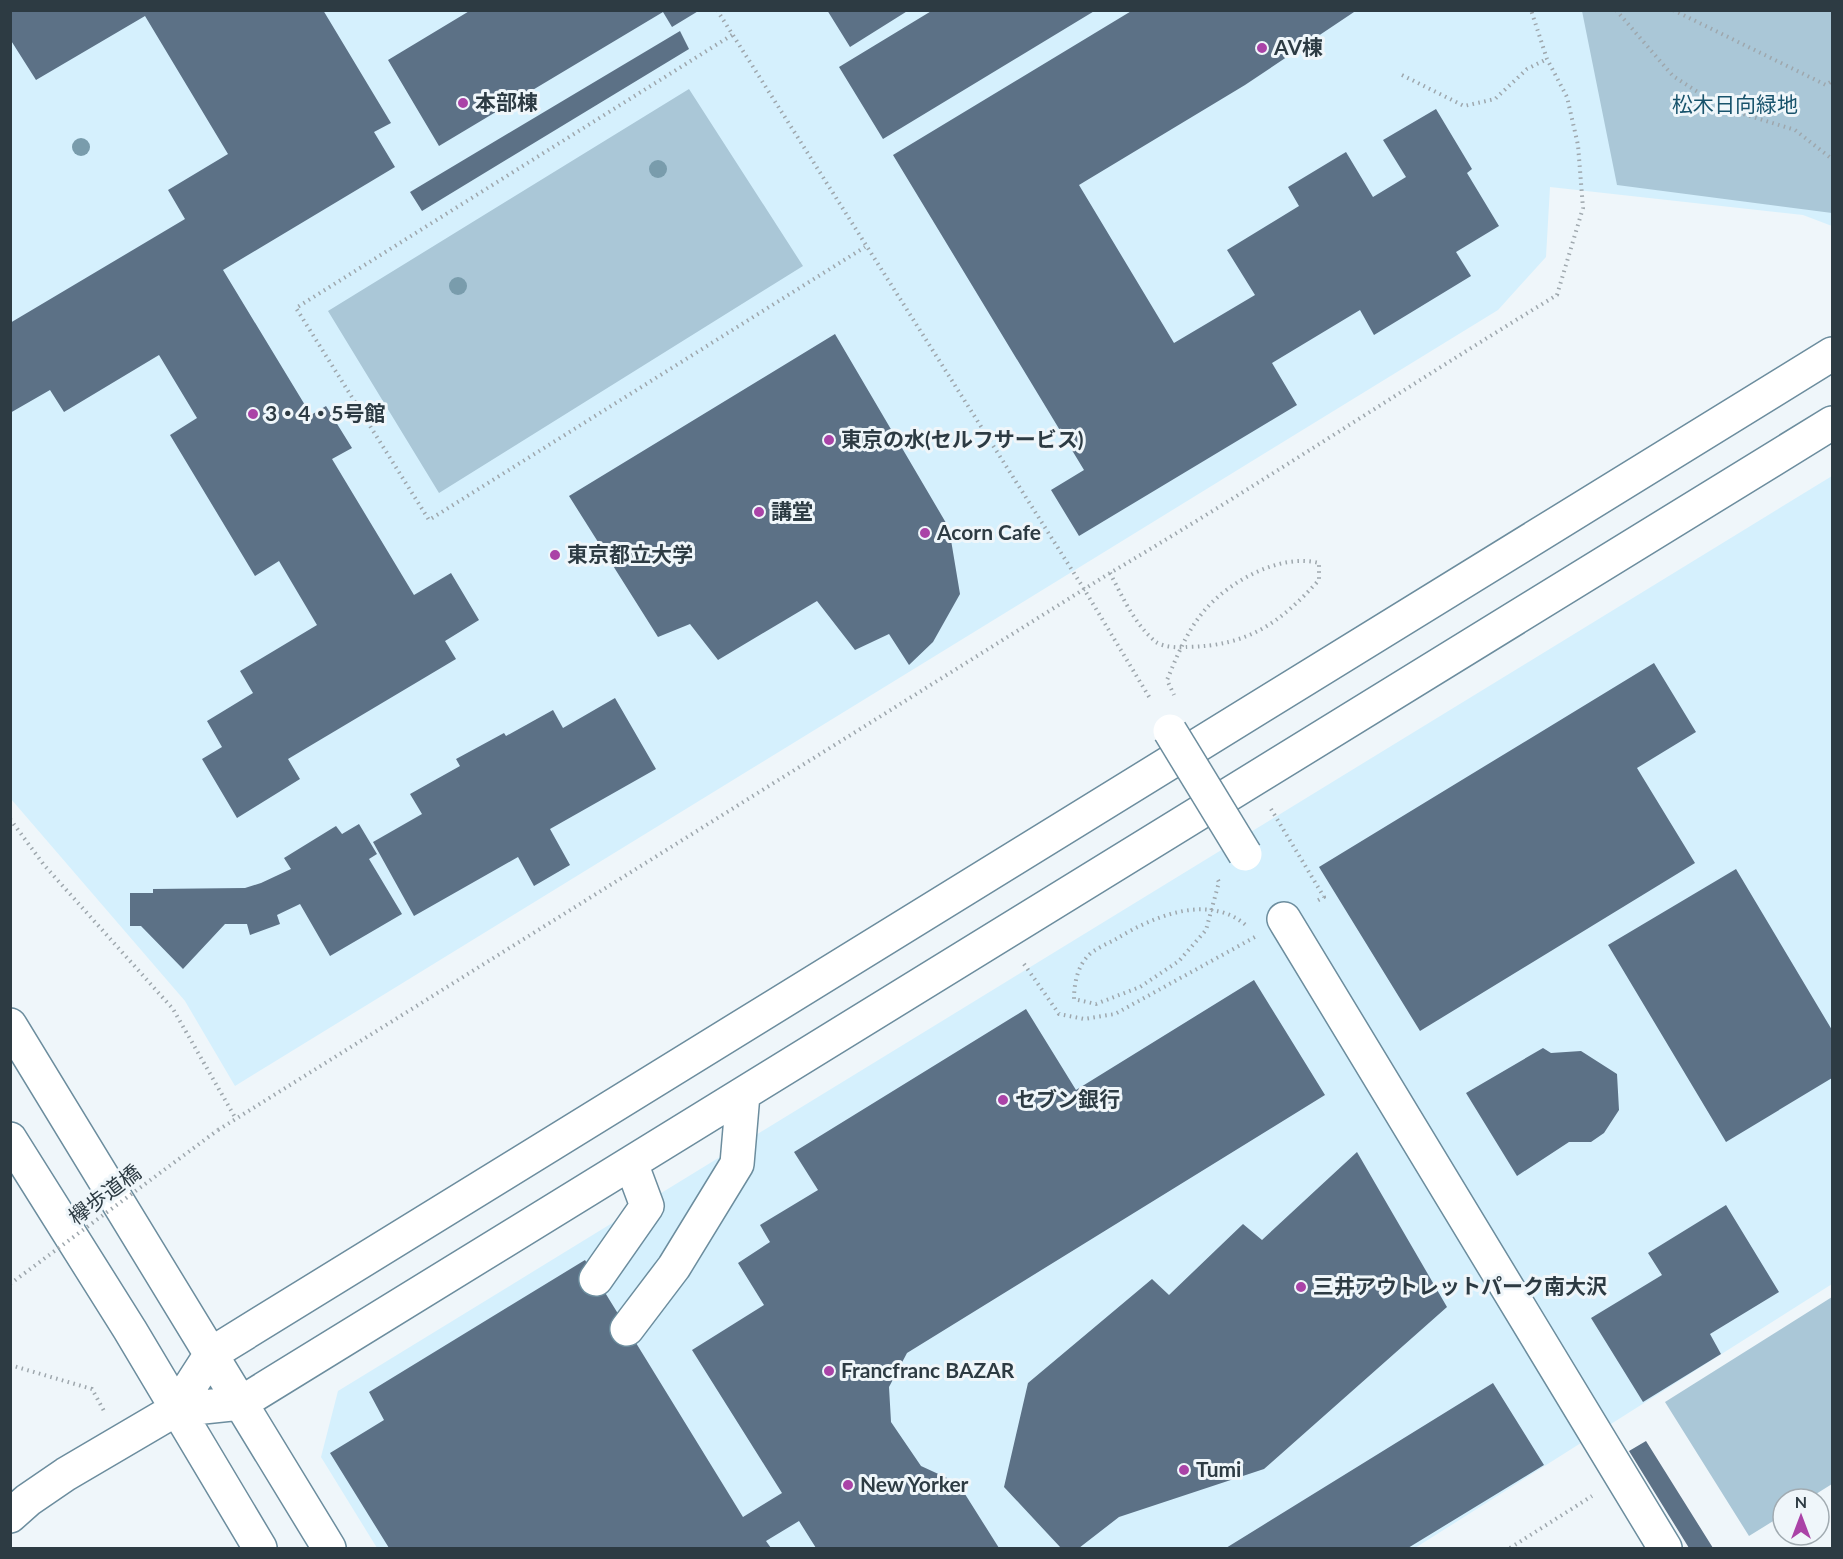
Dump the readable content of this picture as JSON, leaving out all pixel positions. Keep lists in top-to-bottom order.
{
  "streets": {
    "path": ["欅歩道橋"]
  },
  "parks": ["松木日向緑地"],
  "places": [
    "AV棟",
    "本部棟",
    "3・4・5号館",
    "東京の水(セルフサービス)",
    "講堂",
    "Acorn Cafe",
    "東京都立大学",
    "セブン銀行",
    "三井アウトレットパーク南大沢",
    "Francfranc BAZAR",
    "Tumi",
    "New Yorker"
  ],
  "north": "top"
}
